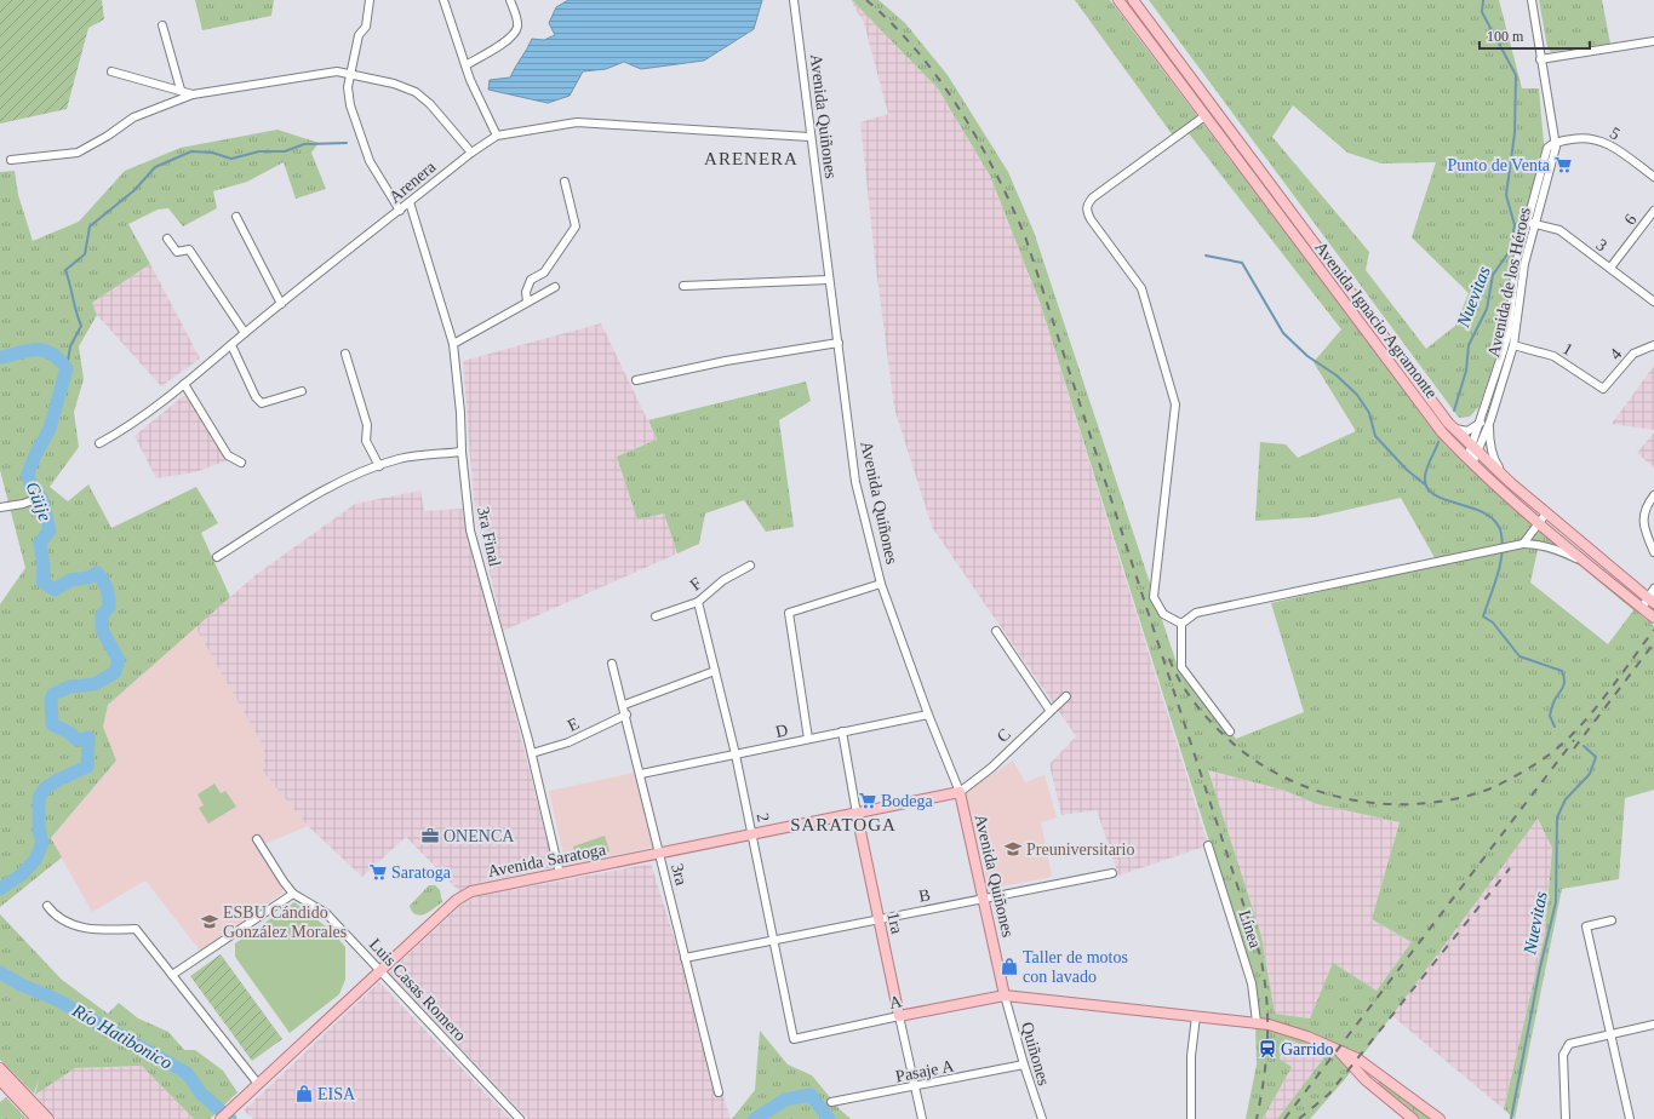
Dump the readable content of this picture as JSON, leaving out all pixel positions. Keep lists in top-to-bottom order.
{
  "streets": {
    "main road": [
      "Avenida Quiñones",
      "Avenida Ignacio Agramonte",
      "Avenida Saratoga",
      "1ra",
      "A"
    ],
    "street": [
      "5",
      "Arenera",
      "6",
      "3",
      "Avenida de los Héroes",
      "1",
      "4",
      "3ra Final",
      "F",
      "E",
      "D",
      "C",
      "2",
      "3ra",
      "B",
      "Línea",
      "Luis Casas Romero",
      "Quiñones",
      "Pasaje A"
    ]
  },
  "crossings": [
    ["Avenida Quiñones", "Arenera"],
    ["Avenida Quiñones", "D"],
    ["Avenida Quiñones", "C"],
    ["Avenida Quiñones", "Avenida Saratoga"],
    ["Avenida Quiñones", "B"],
    ["Avenida Quiñones", "A"],
    ["Avenida Quiñones", "Quiñones"],
    ["5", "Avenida de los Héroes"],
    ["Arenera", "3ra Final"],
    ["6", "3"],
    ["3", "Avenida de los Héroes"],
    ["Avenida de los Héroes", "Avenida Ignacio Agramonte"],
    ["Avenida de los Héroes", "1"],
    ["1", "4"],
    ["3ra Final", "E"],
    ["3ra Final", "Avenida Saratoga"],
    ["F", "2"],
    ["E", "3ra"],
    ["D", "2"],
    ["D", "3ra"],
    ["D", "1ra"],
    ["C", "Avenida Saratoga"],
    ["2", "Avenida Saratoga"],
    ["2", "B"],
    ["2", "A"],
    ["Avenida Saratoga", "3ra"],
    ["Avenida Saratoga", "1ra"],
    ["Avenida Saratoga", "Luis Casas Romero"],
    ["3ra", "B"],
    ["B", "1ra"],
    ["1ra", "A"],
    ["1ra", "Pasaje A"],
    ["Línea", "A"],
    ["A", "Quiñones"],
    ["Quiñones", "Pasaje A"]
  ],
  "districts": ["ARENERA", "SARATOGA"],
  "water": ["Nuevitas", "Güije", "Río Hatibonico"],
  "places": {
    "supermarket": ["Punto de Venta", "Bodega", "Saratoga"],
    "office": ["ONENCA"],
    "school or university": ["Preuniversitario", "ESBU Cándido González Morales"],
    "shop": ["Taller de motos con lavado", "EISA"],
    "station": ["Garrido"]
  },
  "scale_bar": "100 m"
}
